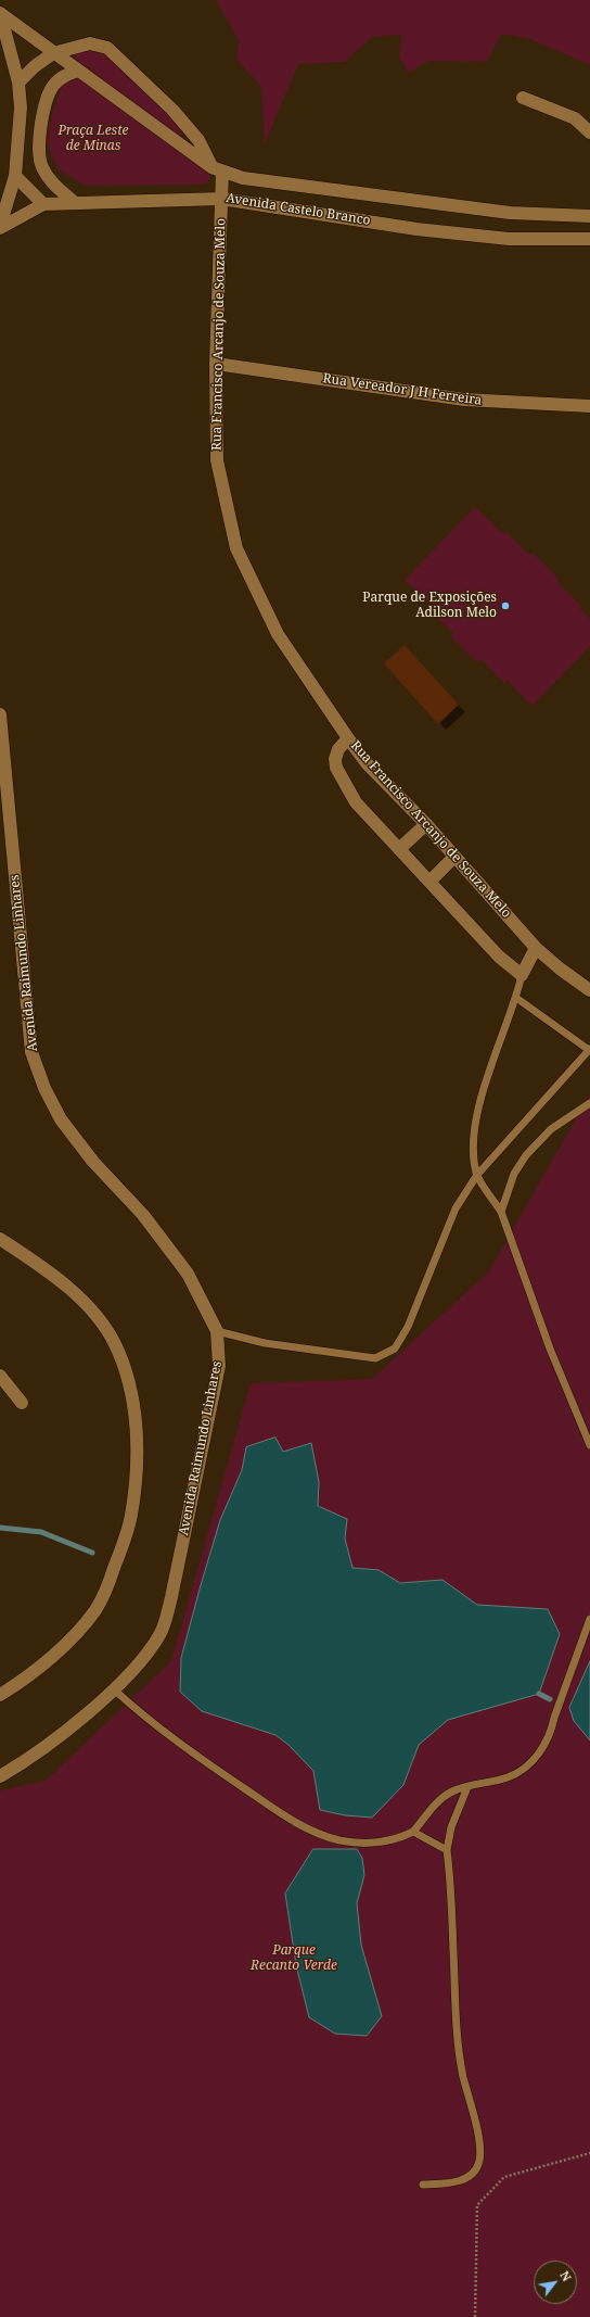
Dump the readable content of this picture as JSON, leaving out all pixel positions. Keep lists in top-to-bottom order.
{
  "streets": {
    "street": [
      "Avenida Castelo Branco",
      "Rua Francisco Arcanjo de Souza Melo",
      "Rua Vereador J H Ferreira",
      "Avenida Raimundo Linhares"
    ]
  },
  "crossings": [
    ["Avenida Castelo Branco", "Rua Francisco Arcanjo de Souza Melo"],
    ["Rua Francisco Arcanjo de Souza Melo", "Rua Vereador J H Ferreira"]
  ],
  "parks": ["Praça Leste de Minas", "Parque Recanto Verde"],
  "places": ["Parque de Exposições Adilson Melo"],
  "north": "top right"
}
